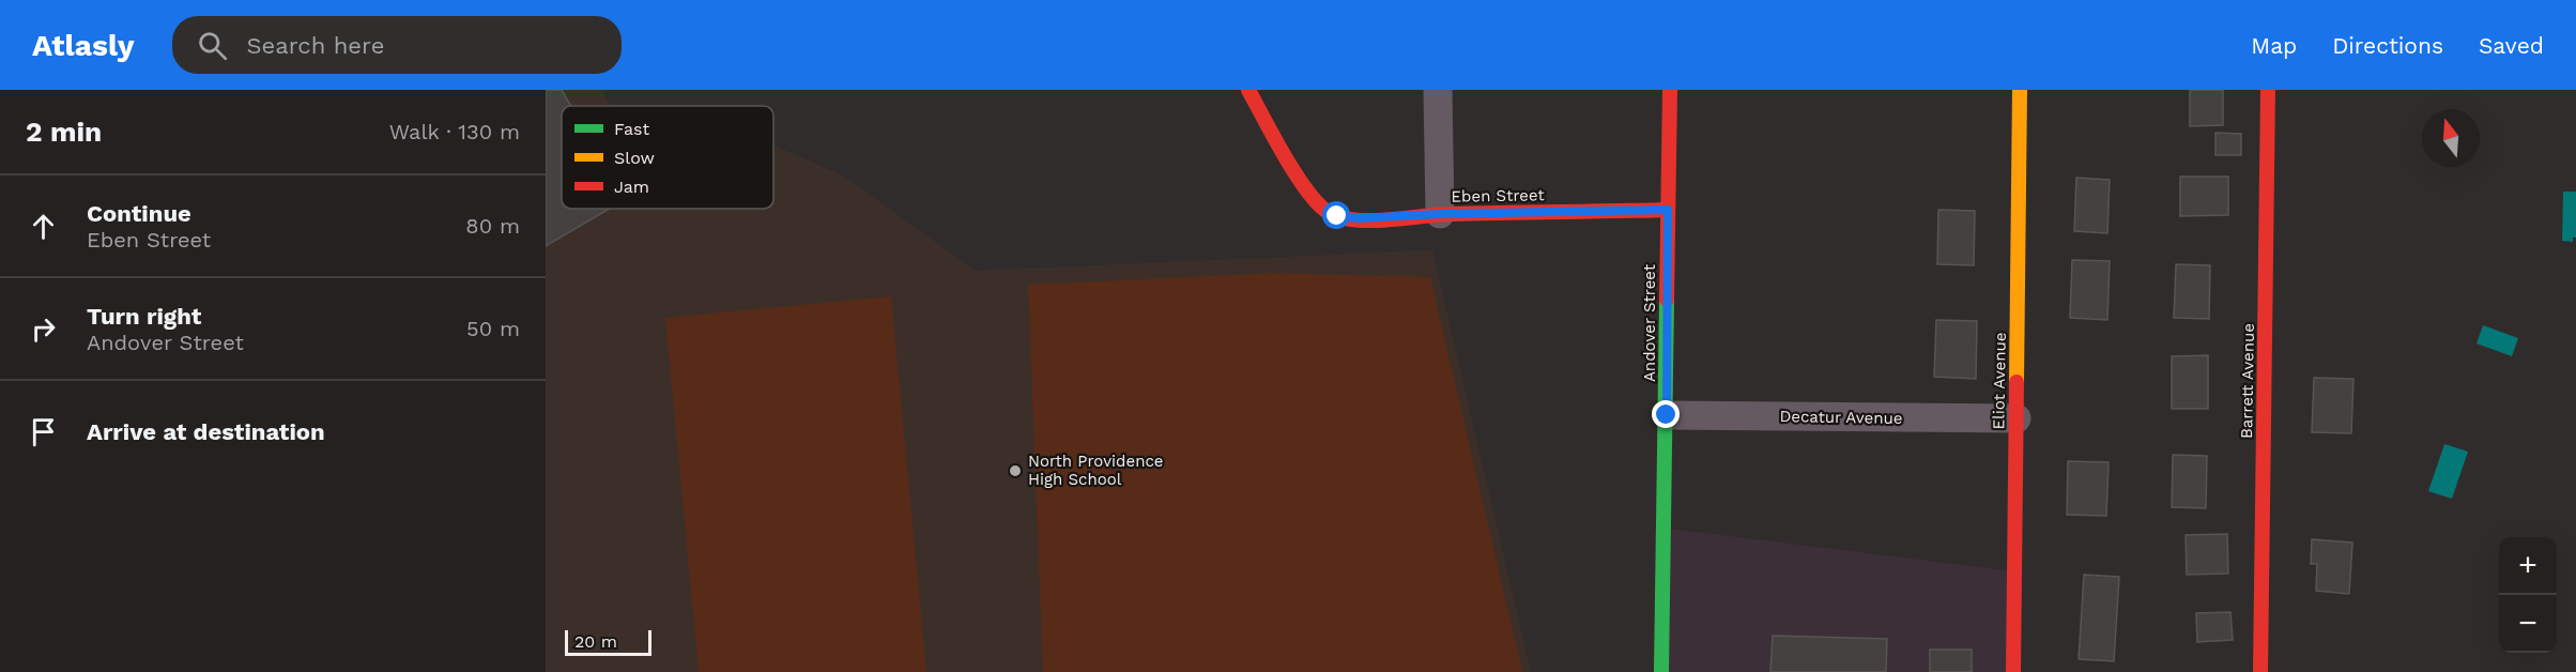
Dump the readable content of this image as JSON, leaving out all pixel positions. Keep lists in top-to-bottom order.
{
  "streets": {
    "street": [
      "Eben Street",
      "Andover Street",
      "Eliot Avenue",
      "Barrett Avenue",
      "Decatur Avenue"
    ]
  },
  "crossings": [
    ["Eben Street", "Andover Street"],
    ["Andover Street", "Decatur Avenue"],
    ["Eliot Avenue", "Decatur Avenue"]
  ],
  "places": ["North Providence High School"],
  "legend": ["Fast", "Slow", "Jam"],
  "scale_bar": "20 m",
  "north": "top",
  "page": {
    "header": "Atlasly",
    "search": "Search here",
    "nav": ["Map", "Directions", "Saved"],
    "heading": ["2 min", "Walk · 130 m"],
    "list": [
      ["Continue", "Eben Street", "80 m"],
      ["Turn right", "Andover Street", "50 m"],
      "Arrive at destination"
    ],
    "map_buttons": ["+", "−"],
    "scale": "20 m"
  }
}
